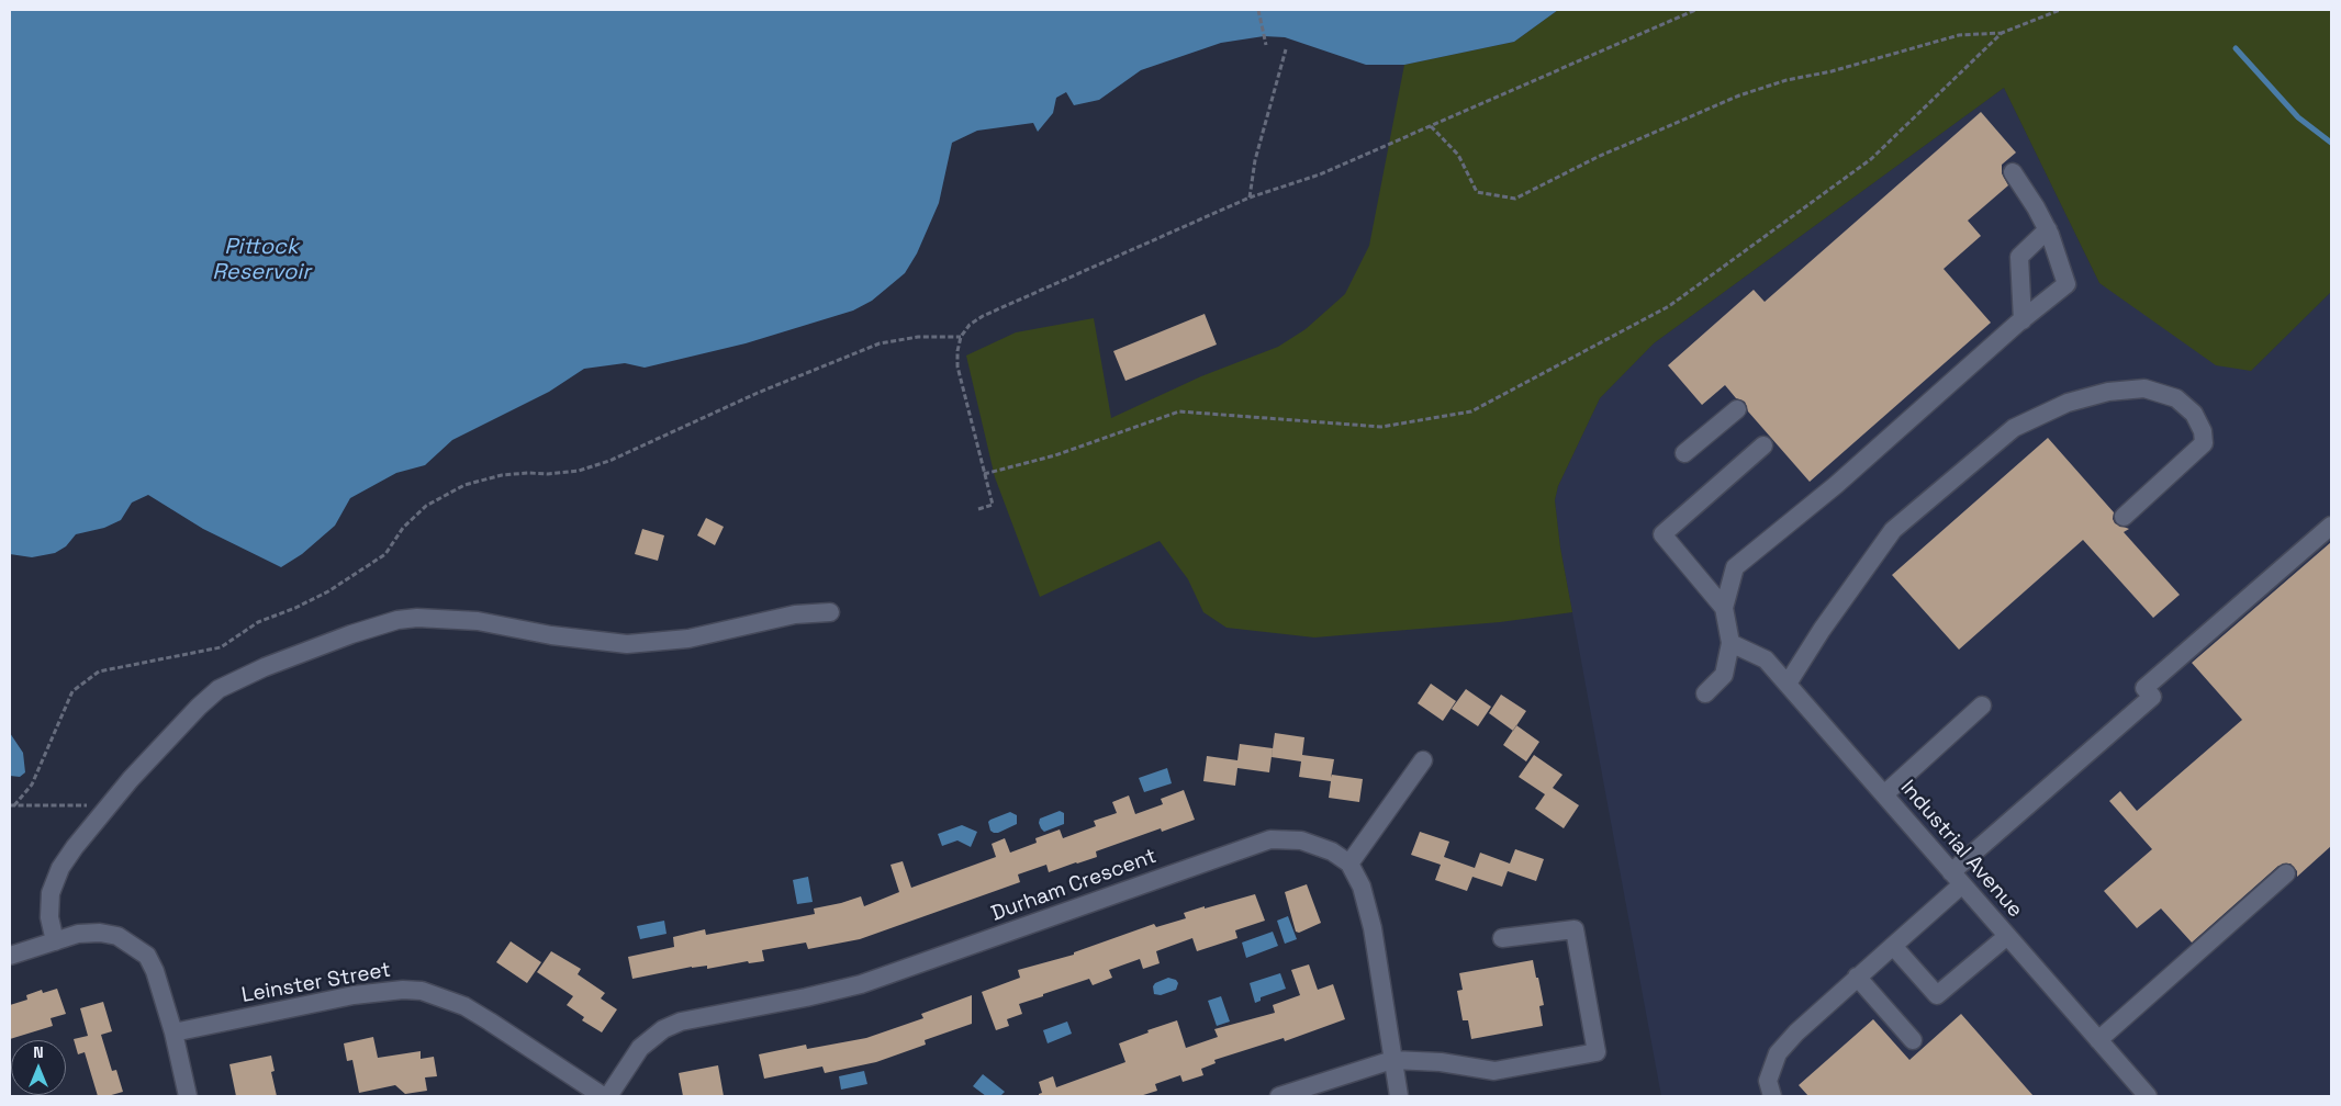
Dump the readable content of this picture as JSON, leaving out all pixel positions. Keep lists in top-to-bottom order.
{
  "streets": {
    "street": ["Industrial Avenue", "Durham Crescent", "Leinster Street"]
  },
  "water": ["Pittock Reservoir"],
  "north": "top"
}
